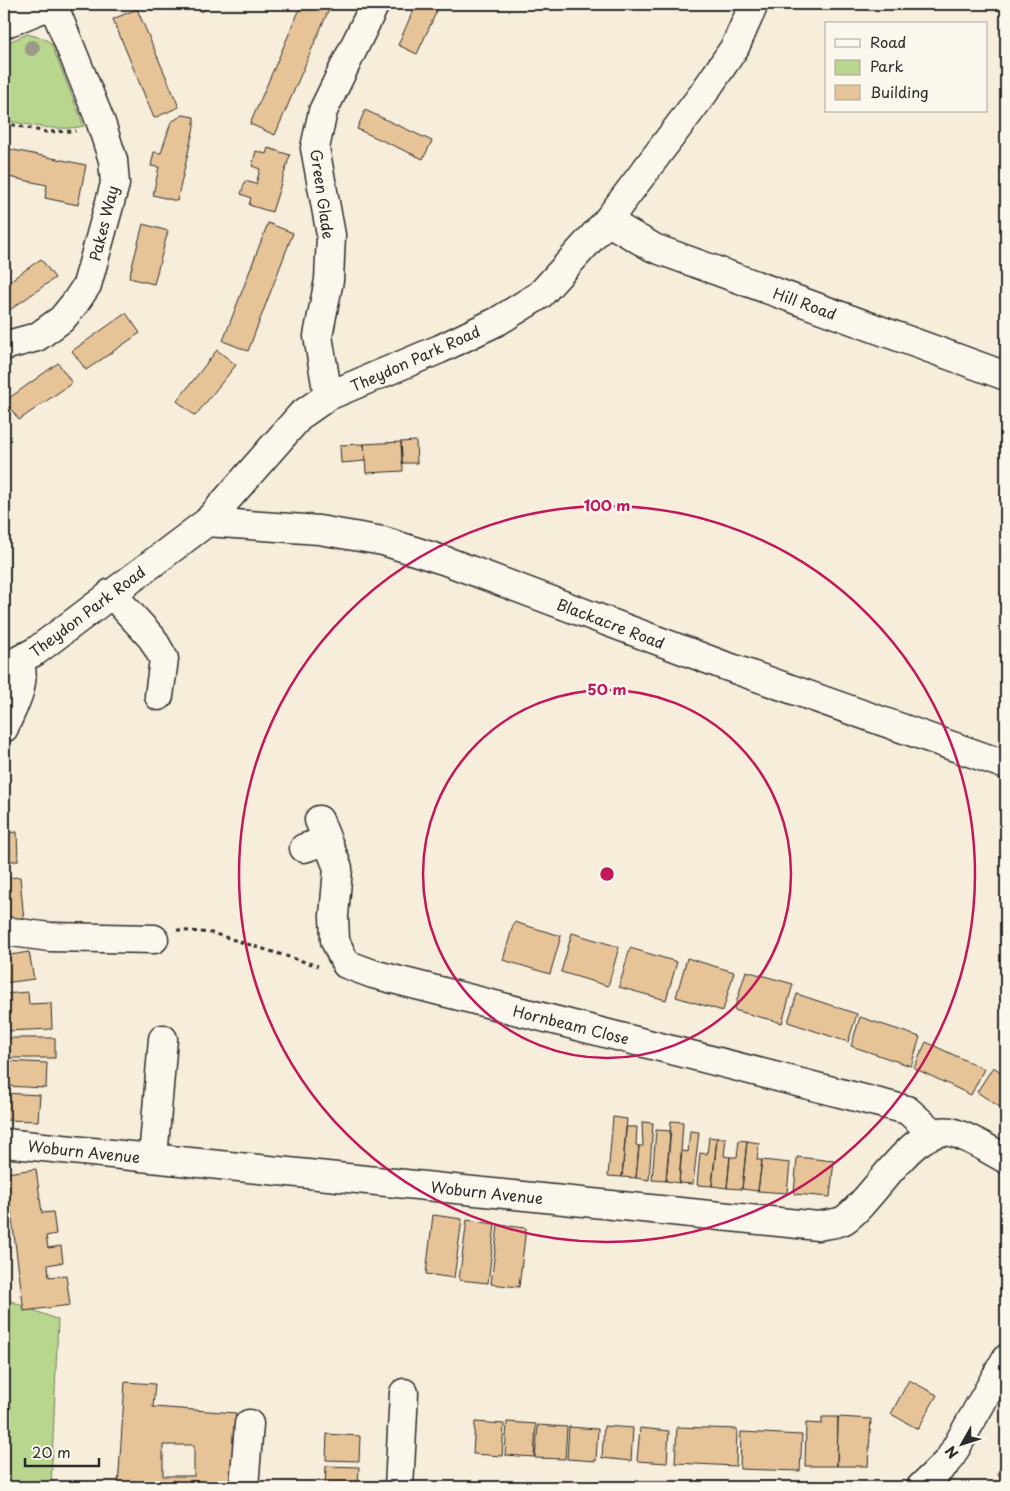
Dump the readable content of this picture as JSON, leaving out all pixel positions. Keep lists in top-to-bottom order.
{
  "streets": {
    "street": [
      "Green Glade",
      "Pakes Way",
      "Hill Road",
      "Theydon Park Road",
      "Blackacre Road",
      "Hornbeam Close",
      "Woburn Avenue"
    ]
  },
  "crossings": [
    ["Green Glade", "Theydon Park Road"],
    ["Hill Road", "Theydon Park Road"],
    ["Theydon Park Road", "Blackacre Road"],
    ["Hornbeam Close", "Woburn Avenue"]
  ],
  "legend": ["Road", "Park", "Building"],
  "scale_bar": "20 m",
  "north": "bottom left",
  "rings": ["100 m", "50 m"]
}
